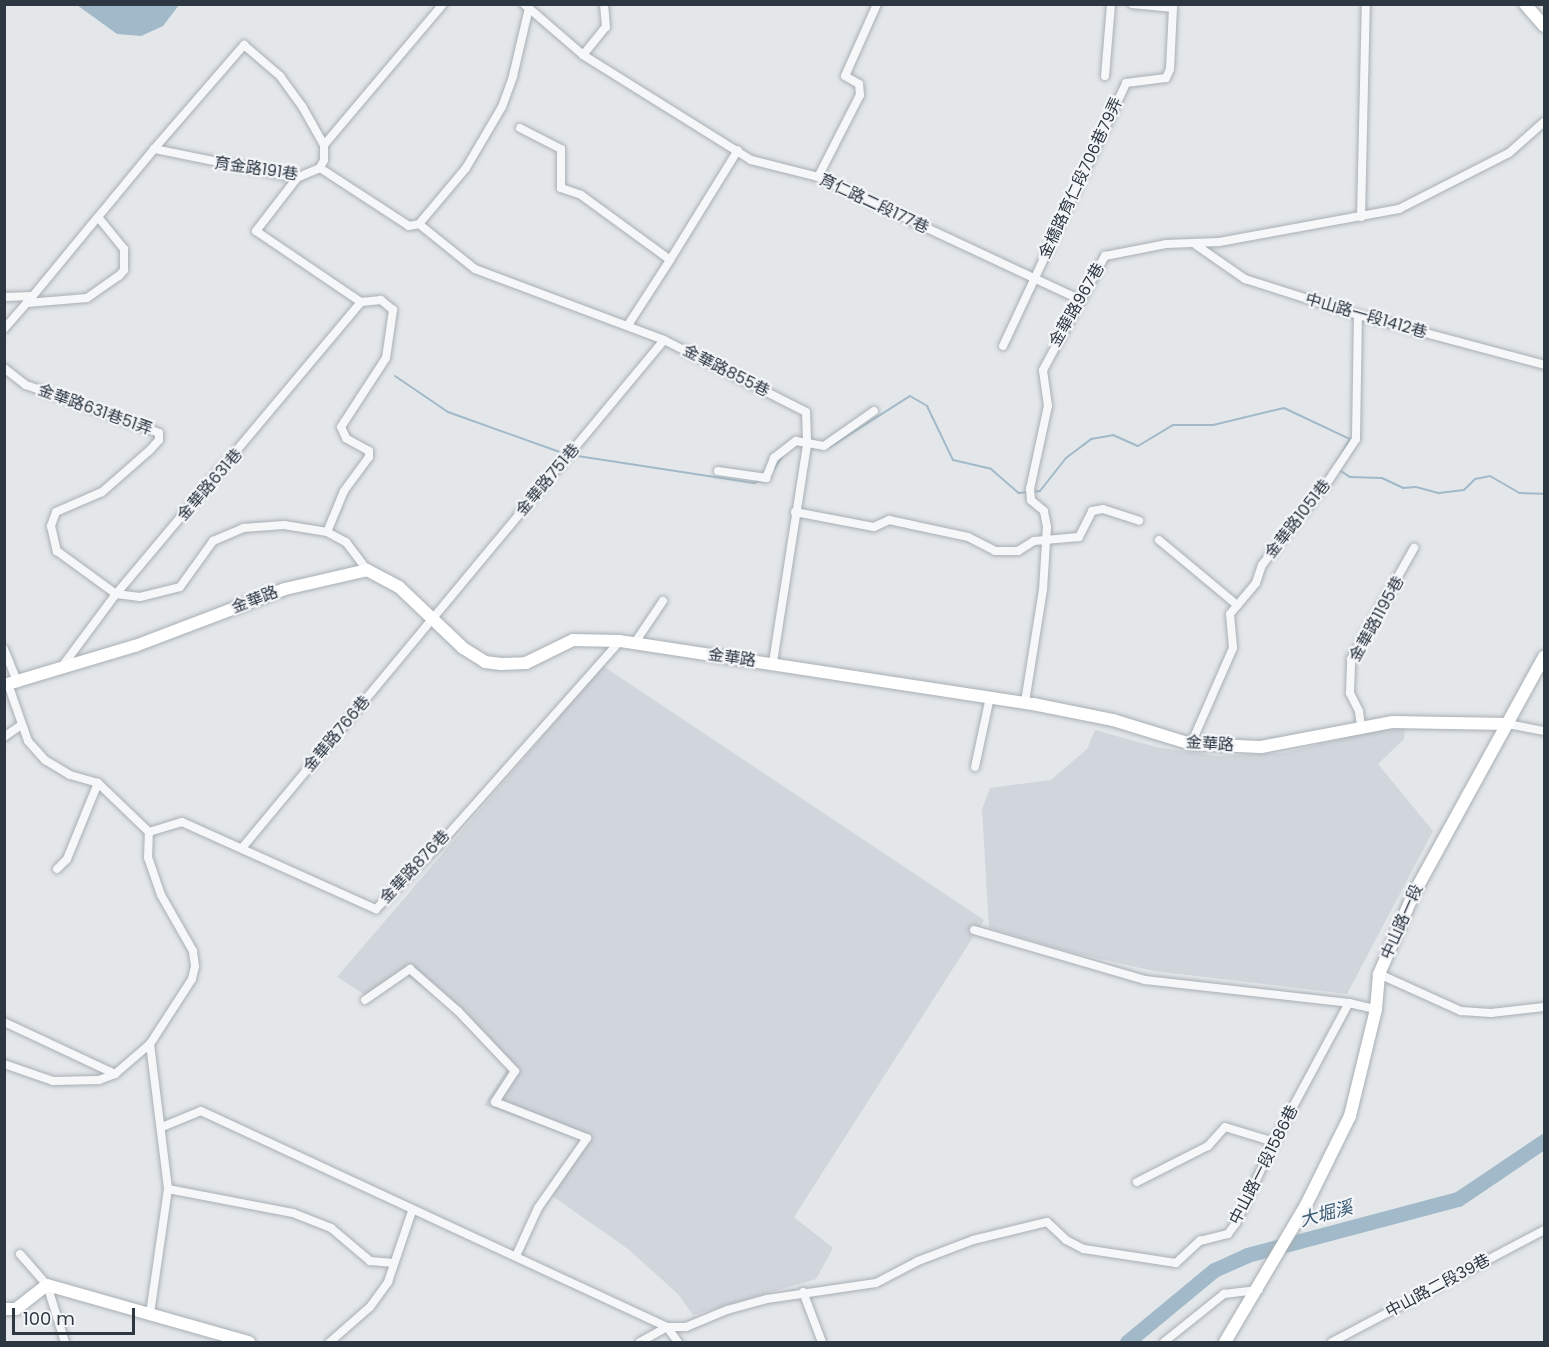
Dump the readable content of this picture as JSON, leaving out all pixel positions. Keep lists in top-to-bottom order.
{
  "streets": {
    "street": [
      "育金路191巷",
      "金橋路育仁段706巷79弄",
      "育仁路二段177巷",
      "金華路967巷",
      "中山路一段1412巷",
      "金華路855巷",
      "金華路631巷51弄",
      "金華路751巷",
      "金華路631巷",
      "金華路1051巷",
      "金華路",
      "金華路1195巷",
      "金華路766巷",
      "金華路876巷",
      "中山路一段",
      "中山路一段1586巷",
      "中山路二段39巷"
    ]
  },
  "crossings": [
    ["金橋路育仁段706巷79弄", "育仁路二段177巷"],
    ["育仁路二段177巷", "金華路967巷"],
    ["金華路967巷", "中山路一段1412巷"],
    ["金華路967巷", "金華路"],
    ["中山路一段1412巷", "金華路1051巷"],
    ["金華路855巷", "金華路751巷"],
    ["金華路855巷", "金華路"],
    ["金華路631巷51弄", "金華路631巷"],
    ["金華路751巷", "金華路"],
    ["金華路751巷", "金華路766巷"],
    ["金華路631巷", "金華路"],
    ["金華路1051巷", "金華路"],
    ["金華路", "金華路1195巷"],
    ["金華路", "金華路766巷"],
    ["金華路", "金華路876巷"],
    ["金華路", "中山路一段"],
    ["金華路766巷", "金華路876巷"]
  ],
  "water": ["大堀溪"],
  "scale_bar": "100 m"
}
